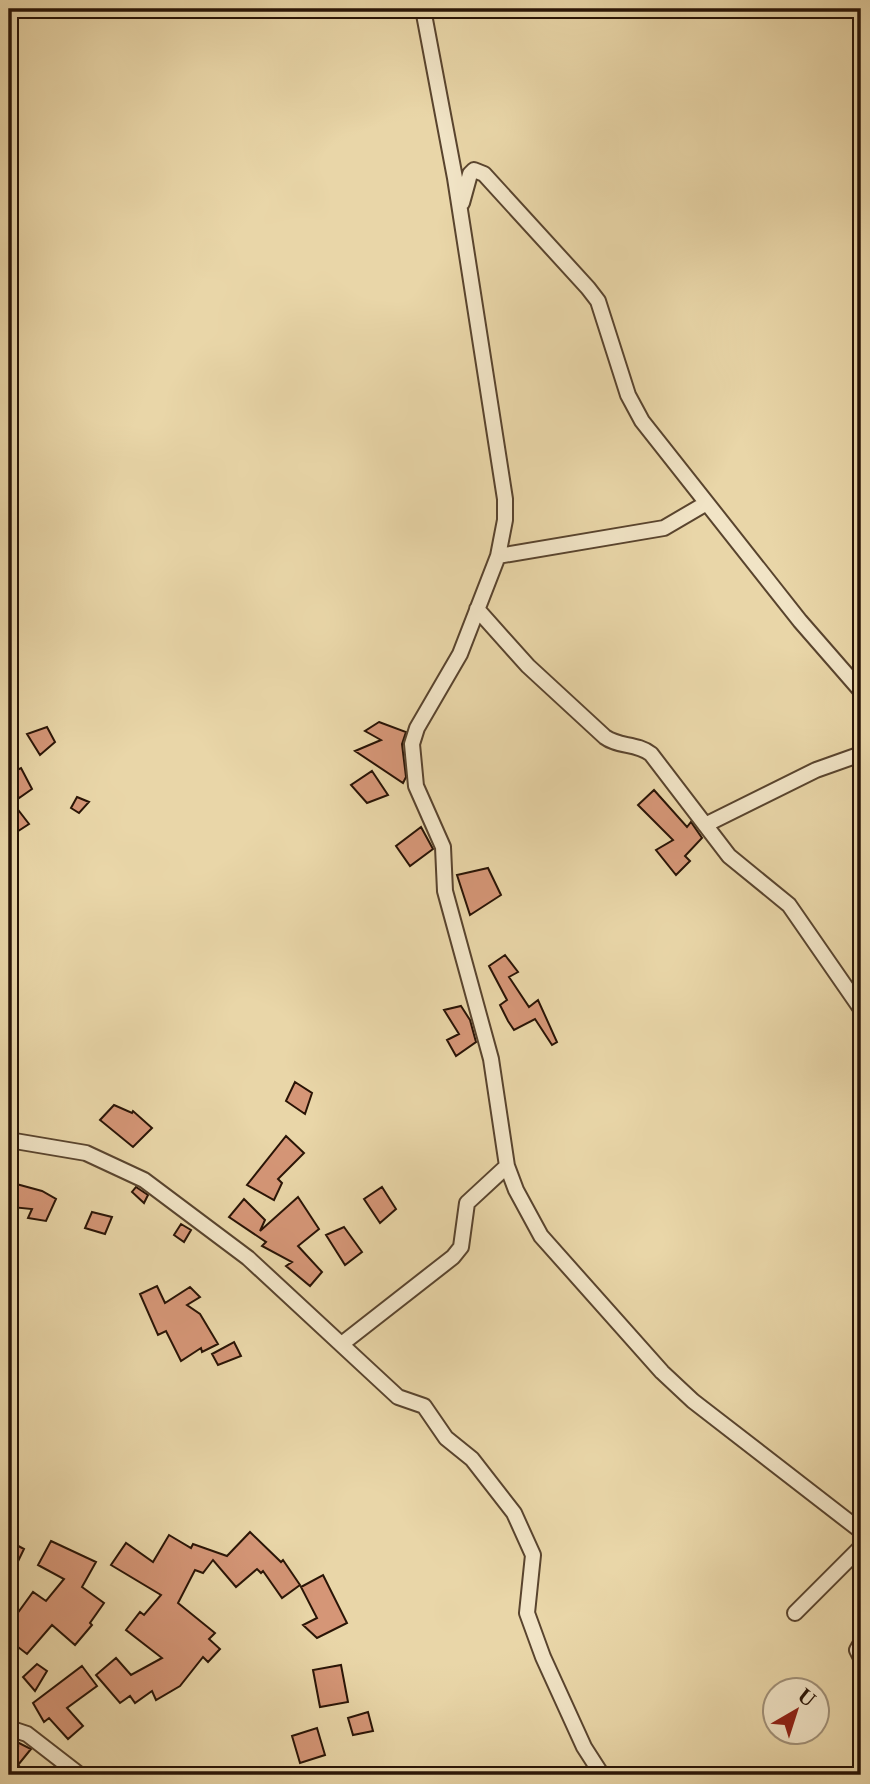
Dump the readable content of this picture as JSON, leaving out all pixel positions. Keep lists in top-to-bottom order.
{
  "north": "top right"
}
